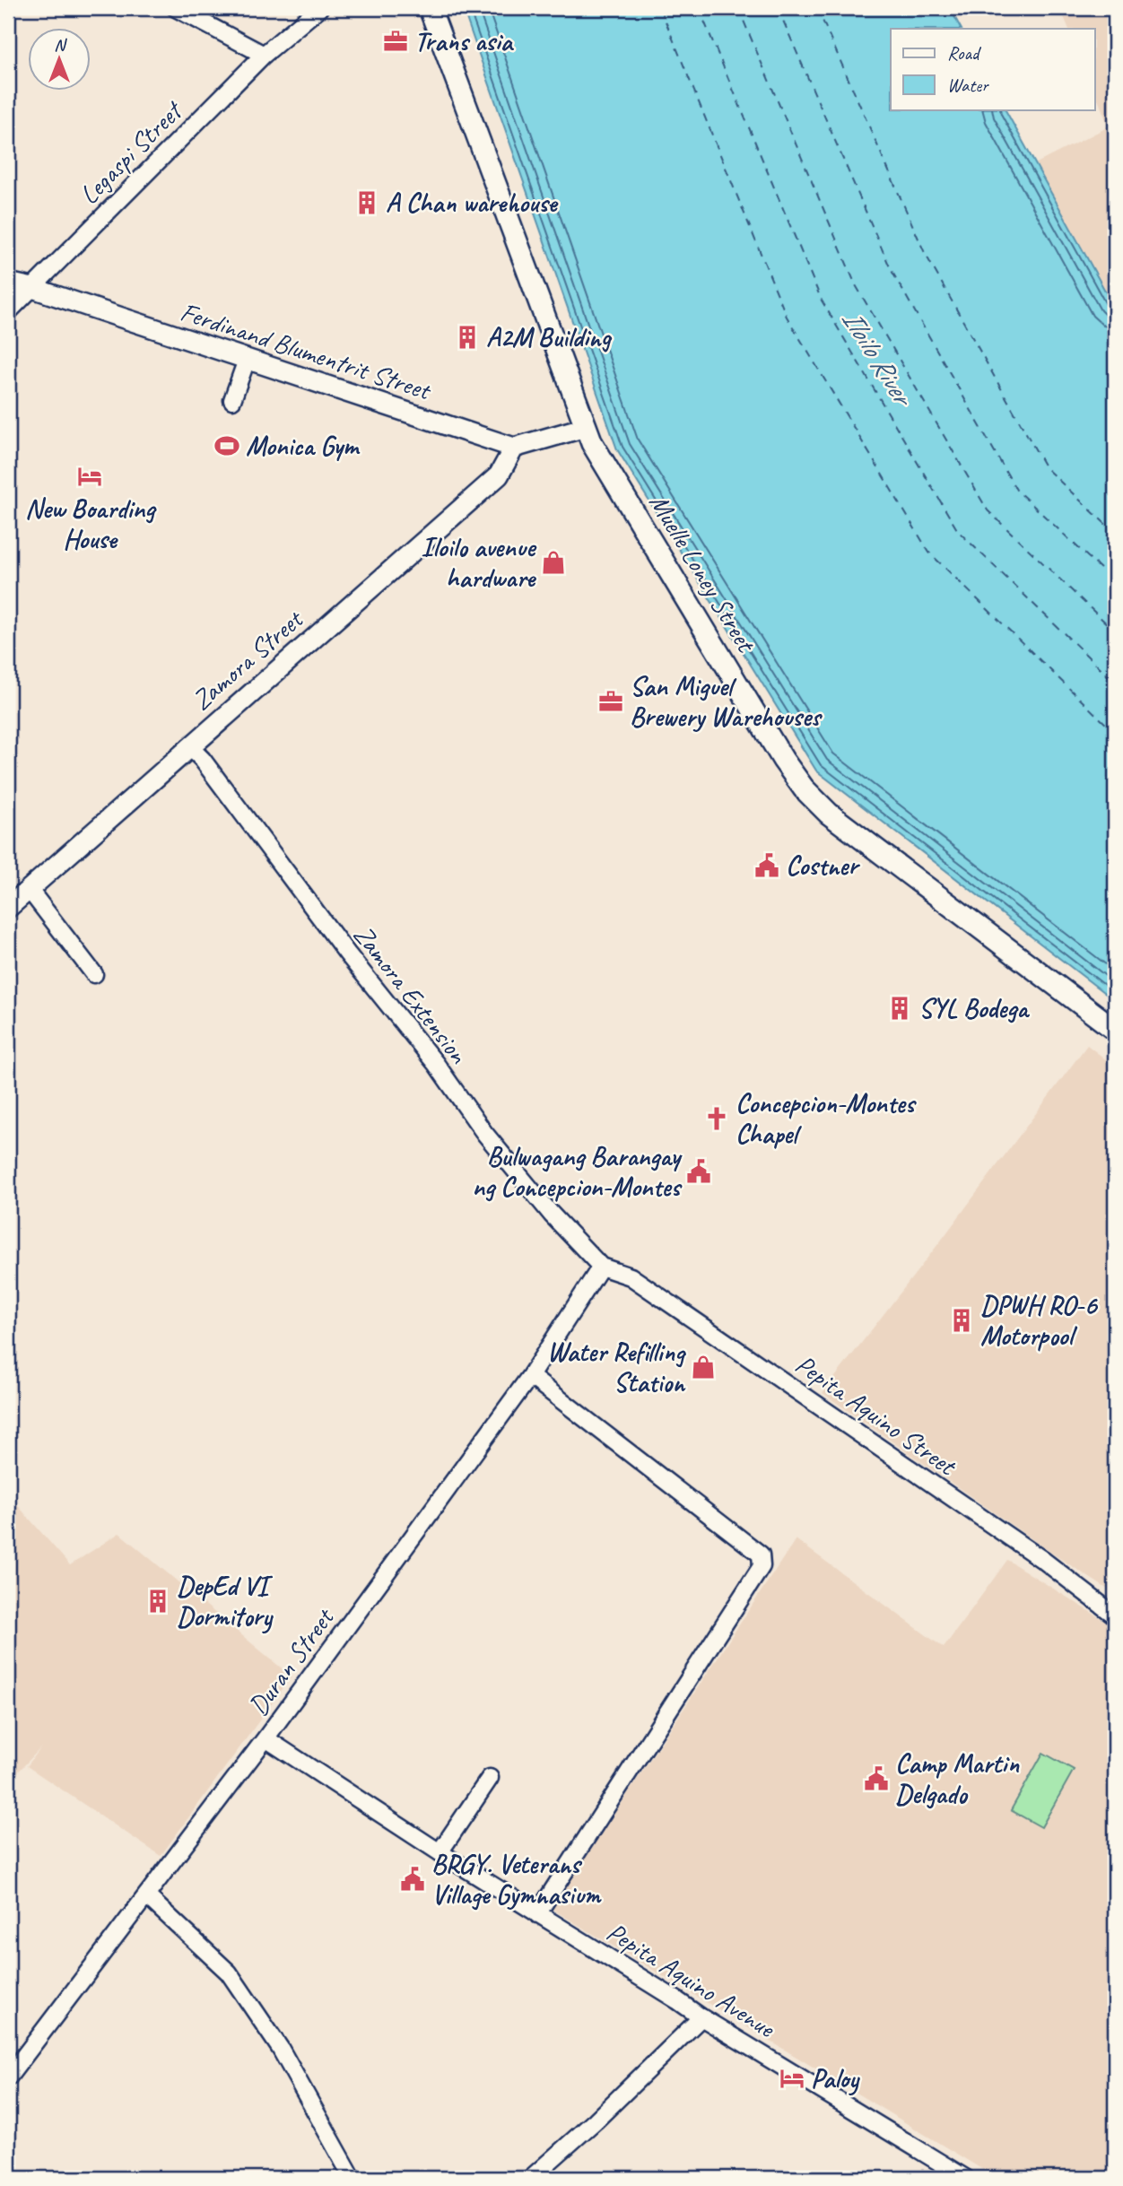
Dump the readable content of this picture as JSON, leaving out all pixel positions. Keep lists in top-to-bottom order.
{
  "streets": {
    "main road": ["Muelle Loney Street"],
    "street": [
      "Legaspi Street",
      "Ferdinand Blumentrit Street",
      "Zamora Street",
      "Zamora Extension",
      "Pepita Aquino Street",
      "Duran Street",
      "Pepita Aquino Avenue"
    ]
  },
  "crossings": [
    ["Legaspi Street", "Ferdinand Blumentrit Street"],
    ["Ferdinand Blumentrit Street", "Zamora Street"],
    ["Zamora Street", "Zamora Extension"],
    ["Zamora Extension", "Pepita Aquino Street"],
    ["Zamora Extension", "Duran Street"],
    ["Pepita Aquino Street", "Duran Street"],
    ["Duran Street", "Pepita Aquino Avenue"]
  ],
  "water": ["Iloilo River"],
  "places": {
    "office": ["Trans asia", "San Miguel Brewery Warehouses"],
    "building": [
      "A Chan warehouse",
      "A2M Building",
      "SYL Bodega",
      "DPWH RO-6 Motorpool",
      "DepEd VI Dormitory"
    ],
    "sports": ["Monica Gym"],
    "hotel": ["New Boarding House", "Paloy"],
    "shop": ["Iloilo avenue hardware", "Water Refilling Station"],
    "public building": [
      "Costner",
      "Bulwagang Barangay ng Concepcion-Montes",
      "Camp Martin Delgado",
      "BRGY. Veterans Village Gymnasium"
    ],
    "church": ["Concepcion-Montes Chapel"]
  },
  "legend": ["Road", "Water"],
  "north": "top"
}
